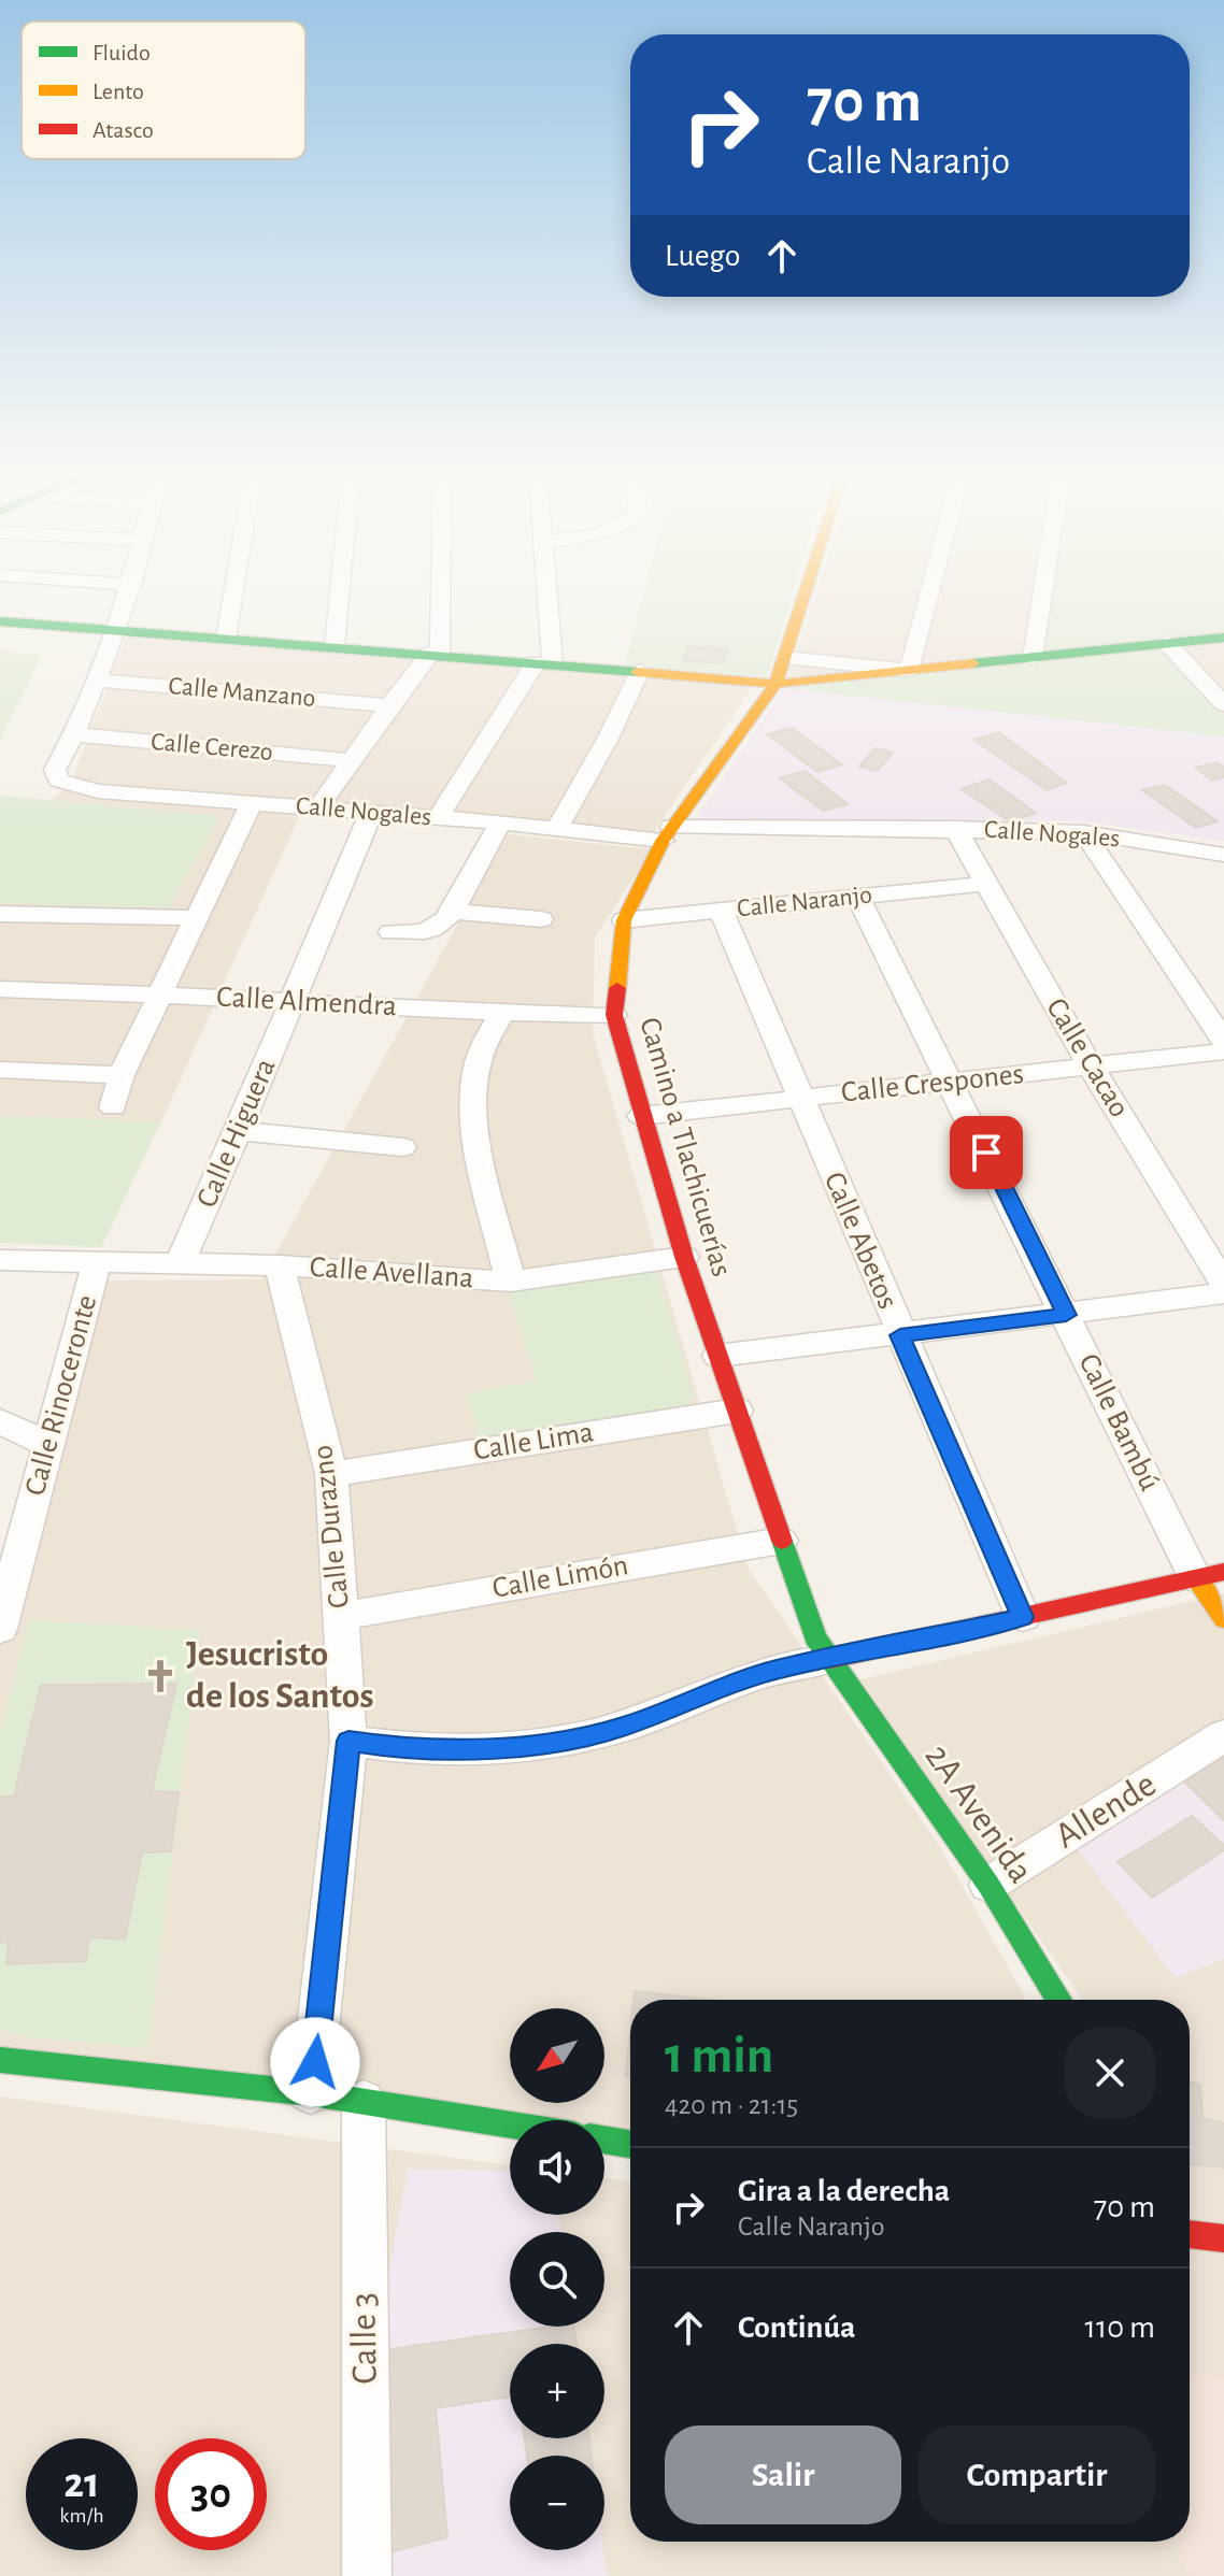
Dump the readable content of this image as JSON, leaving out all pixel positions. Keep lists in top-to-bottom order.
{
  "streets": {
    "street": [
      "Calle Manzano",
      "Calle Cerezo",
      "Calle Nogales",
      "Calle Naranjo",
      "Calle Almendra",
      "Calle Cacao",
      "Calle Crespones",
      "Calle Higuera",
      "Camino a Tlachicuerías",
      "Calle Abetos",
      "Calle Avellana",
      "Calle Rinoceronte",
      "Calle Bambú",
      "Calle Lima",
      "Calle Durazno",
      "Calle Limón",
      "Allende",
      "2A Avenida",
      "Calle 3"
    ]
  },
  "crossings": [
    ["Calle Cerezo", "Calle Nogales"],
    ["Calle Nogales", "Calle Cacao"],
    ["Calle Nogales", "Calle Higuera"],
    ["Calle Nogales", "Camino a Tlachicuerías"],
    ["Calle Naranjo", "Calle Cacao"],
    ["Calle Naranjo", "Camino a Tlachicuerías"],
    ["Calle Naranjo", "Calle Abetos"],
    ["Calle Naranjo", "Calle Bambú"],
    ["Calle Almendra", "Calle Higuera"],
    ["Calle Almendra", "Camino a Tlachicuerías"],
    ["Calle Cacao", "Calle Crespones"],
    ["Calle Crespones", "Camino a Tlachicuerías"],
    ["Calle Crespones", "Calle Abetos"],
    ["Calle Crespones", "Calle Bambú"],
    ["Calle Higuera", "Calle Avellana"],
    ["Camino a Tlachicuerías", "Calle Avellana"],
    ["Camino a Tlachicuerías", "Calle Lima"],
    ["Camino a Tlachicuerías", "Calle Limón"],
    ["Camino a Tlachicuerías", "2A Avenida"],
    ["Calle Avellana", "Calle Rinoceronte"],
    ["Calle Avellana", "Calle Durazno"],
    ["Calle Lima", "Calle Durazno"],
    ["Calle Durazno", "Calle Limón"],
    ["Allende", "2A Avenida"]
  ],
  "places": {
    "church": ["Jesucristo de los Santos"]
  },
  "legend": ["Fluido", "Lento", "Atasco"],
  "north": "bottom left",
  "page": {
    "turn": ["70 m", "Calle Naranjo"],
    "then": "Luego",
    "heading": ["1 min", "420 m · 21:15"],
    "map_buttons": ["+", "−"],
    "list": [
      {
        "name": "Gira a la derecha",
        "note": "Calle Naranjo",
        "value": "70 m"
      },
      {
        "name": "Continúa",
        "value": "110 m"
      }
    ],
    "buttons": ["Salir", "Compartir"],
    "speed": "21 km/h",
    "limit": "30"
  }
}
